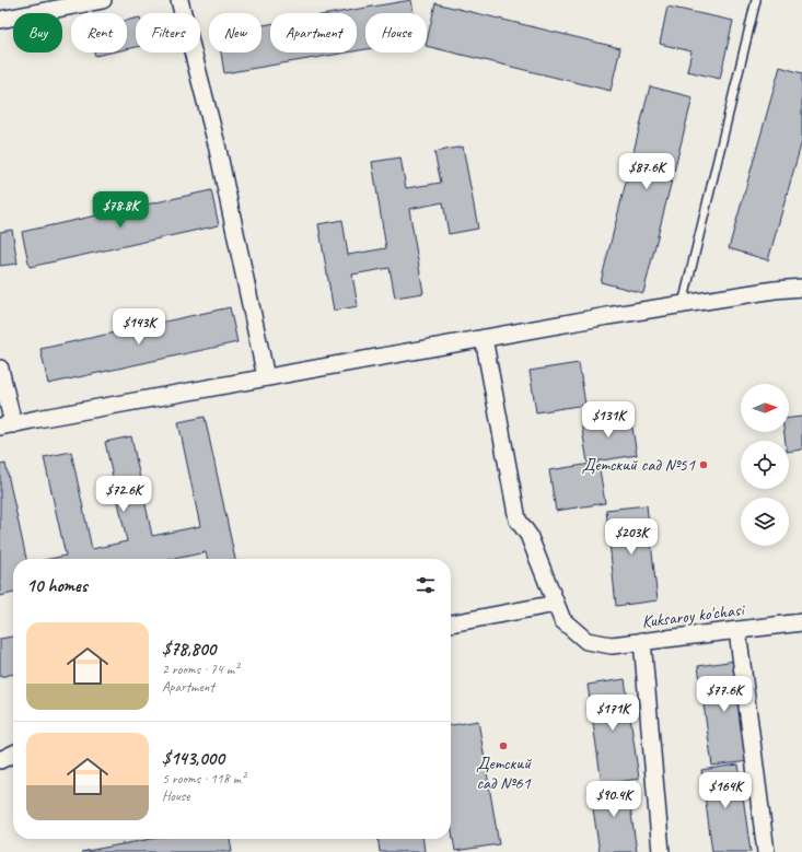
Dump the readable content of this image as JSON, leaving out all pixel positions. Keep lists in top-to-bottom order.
{
  "streets": {
    "street": ["Kuksaroy ko'chasi"]
  },
  "places": ["Детский сад №51", "Детский сад №61"],
  "north": "right",
  "page": {
    "chip": [
      "Buy",
      "Rent",
      "Filters",
      "New",
      "Apartment",
      "House"
    ],
    "price": [
      "$87.6K",
      "$78.8K",
      "$143K",
      "$131K",
      "$72.6K",
      "$203K",
      "$77.6K",
      "$171K",
      "$164K",
      "$90.4K"
    ],
    "heading": "10 homes",
    "list": [
      {
        "name": "$78,800",
        "note": "2 rooms · 74 m² · Apartment"
      },
      {
        "name": "$143,000",
        "note": "5 rooms · 118 m² · House"
      }
    ]
  }
}
